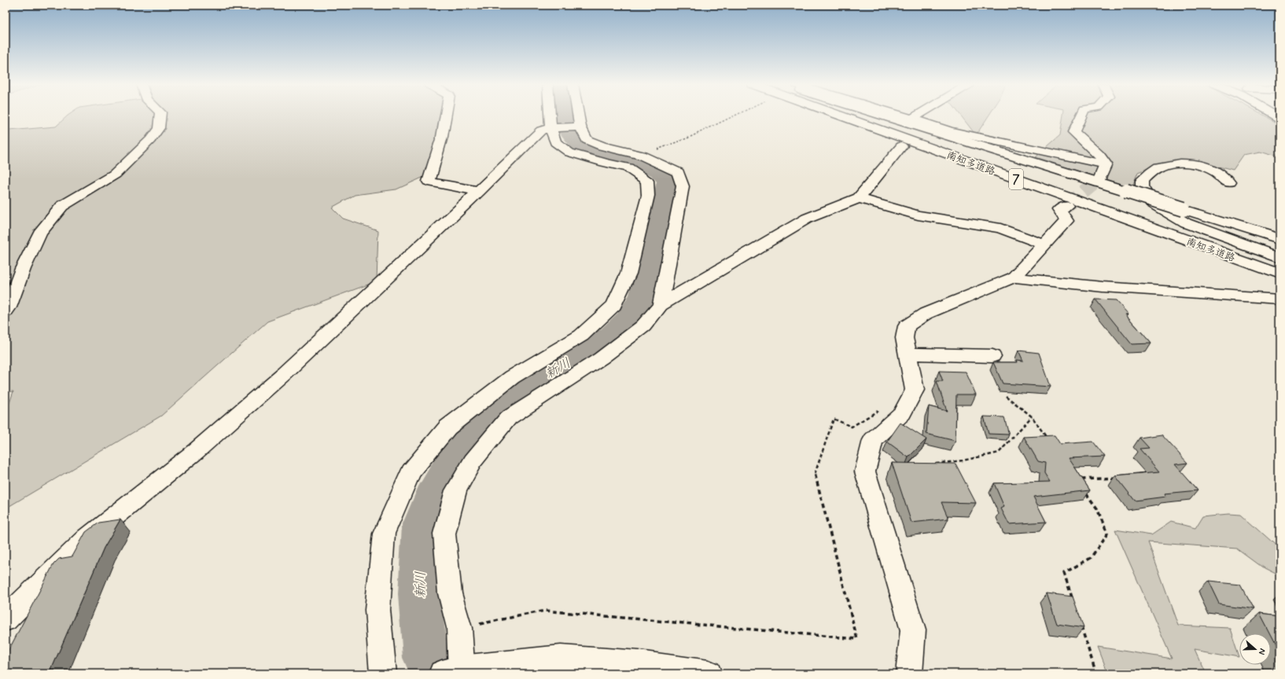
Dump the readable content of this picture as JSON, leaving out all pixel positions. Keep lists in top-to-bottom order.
{
  "streets": {
    "main road": ["南知多道路", "7"]
  },
  "water": ["新川"],
  "north": "right"
}
